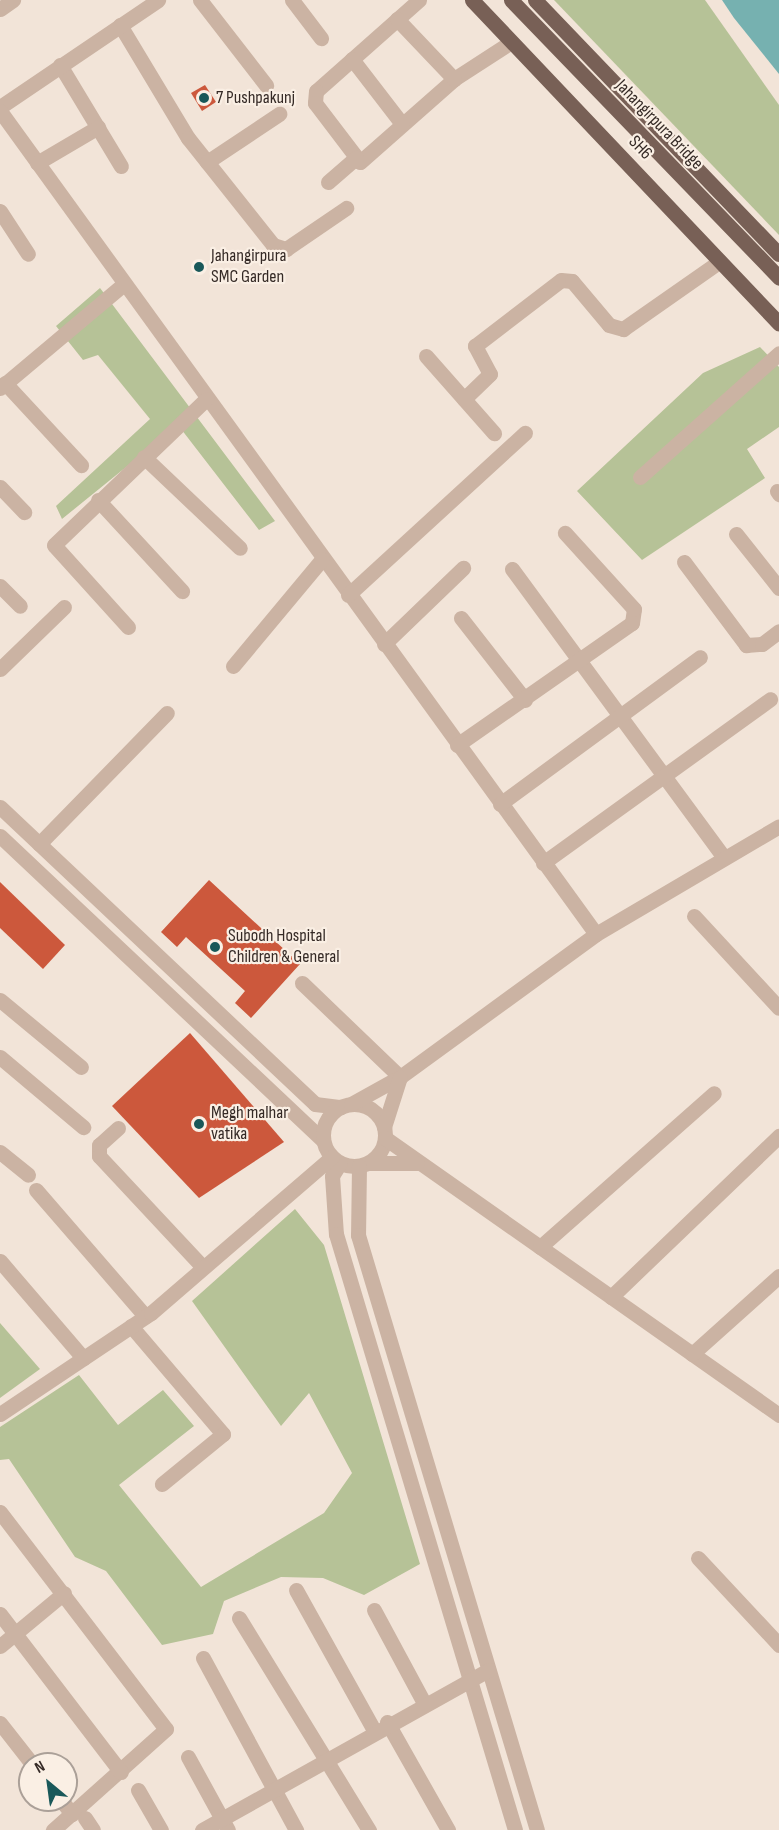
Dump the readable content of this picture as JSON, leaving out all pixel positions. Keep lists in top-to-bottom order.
{
  "streets": {
    "main road": ["Jahangirpura Bridge", "SH6"]
  },
  "places": [
    "7 Pushpakunj",
    "Jahangirpura SMC Garden",
    "Subodh Hospital Children & General",
    "Megh malhar vatika"
  ],
  "north": "top left"
}
